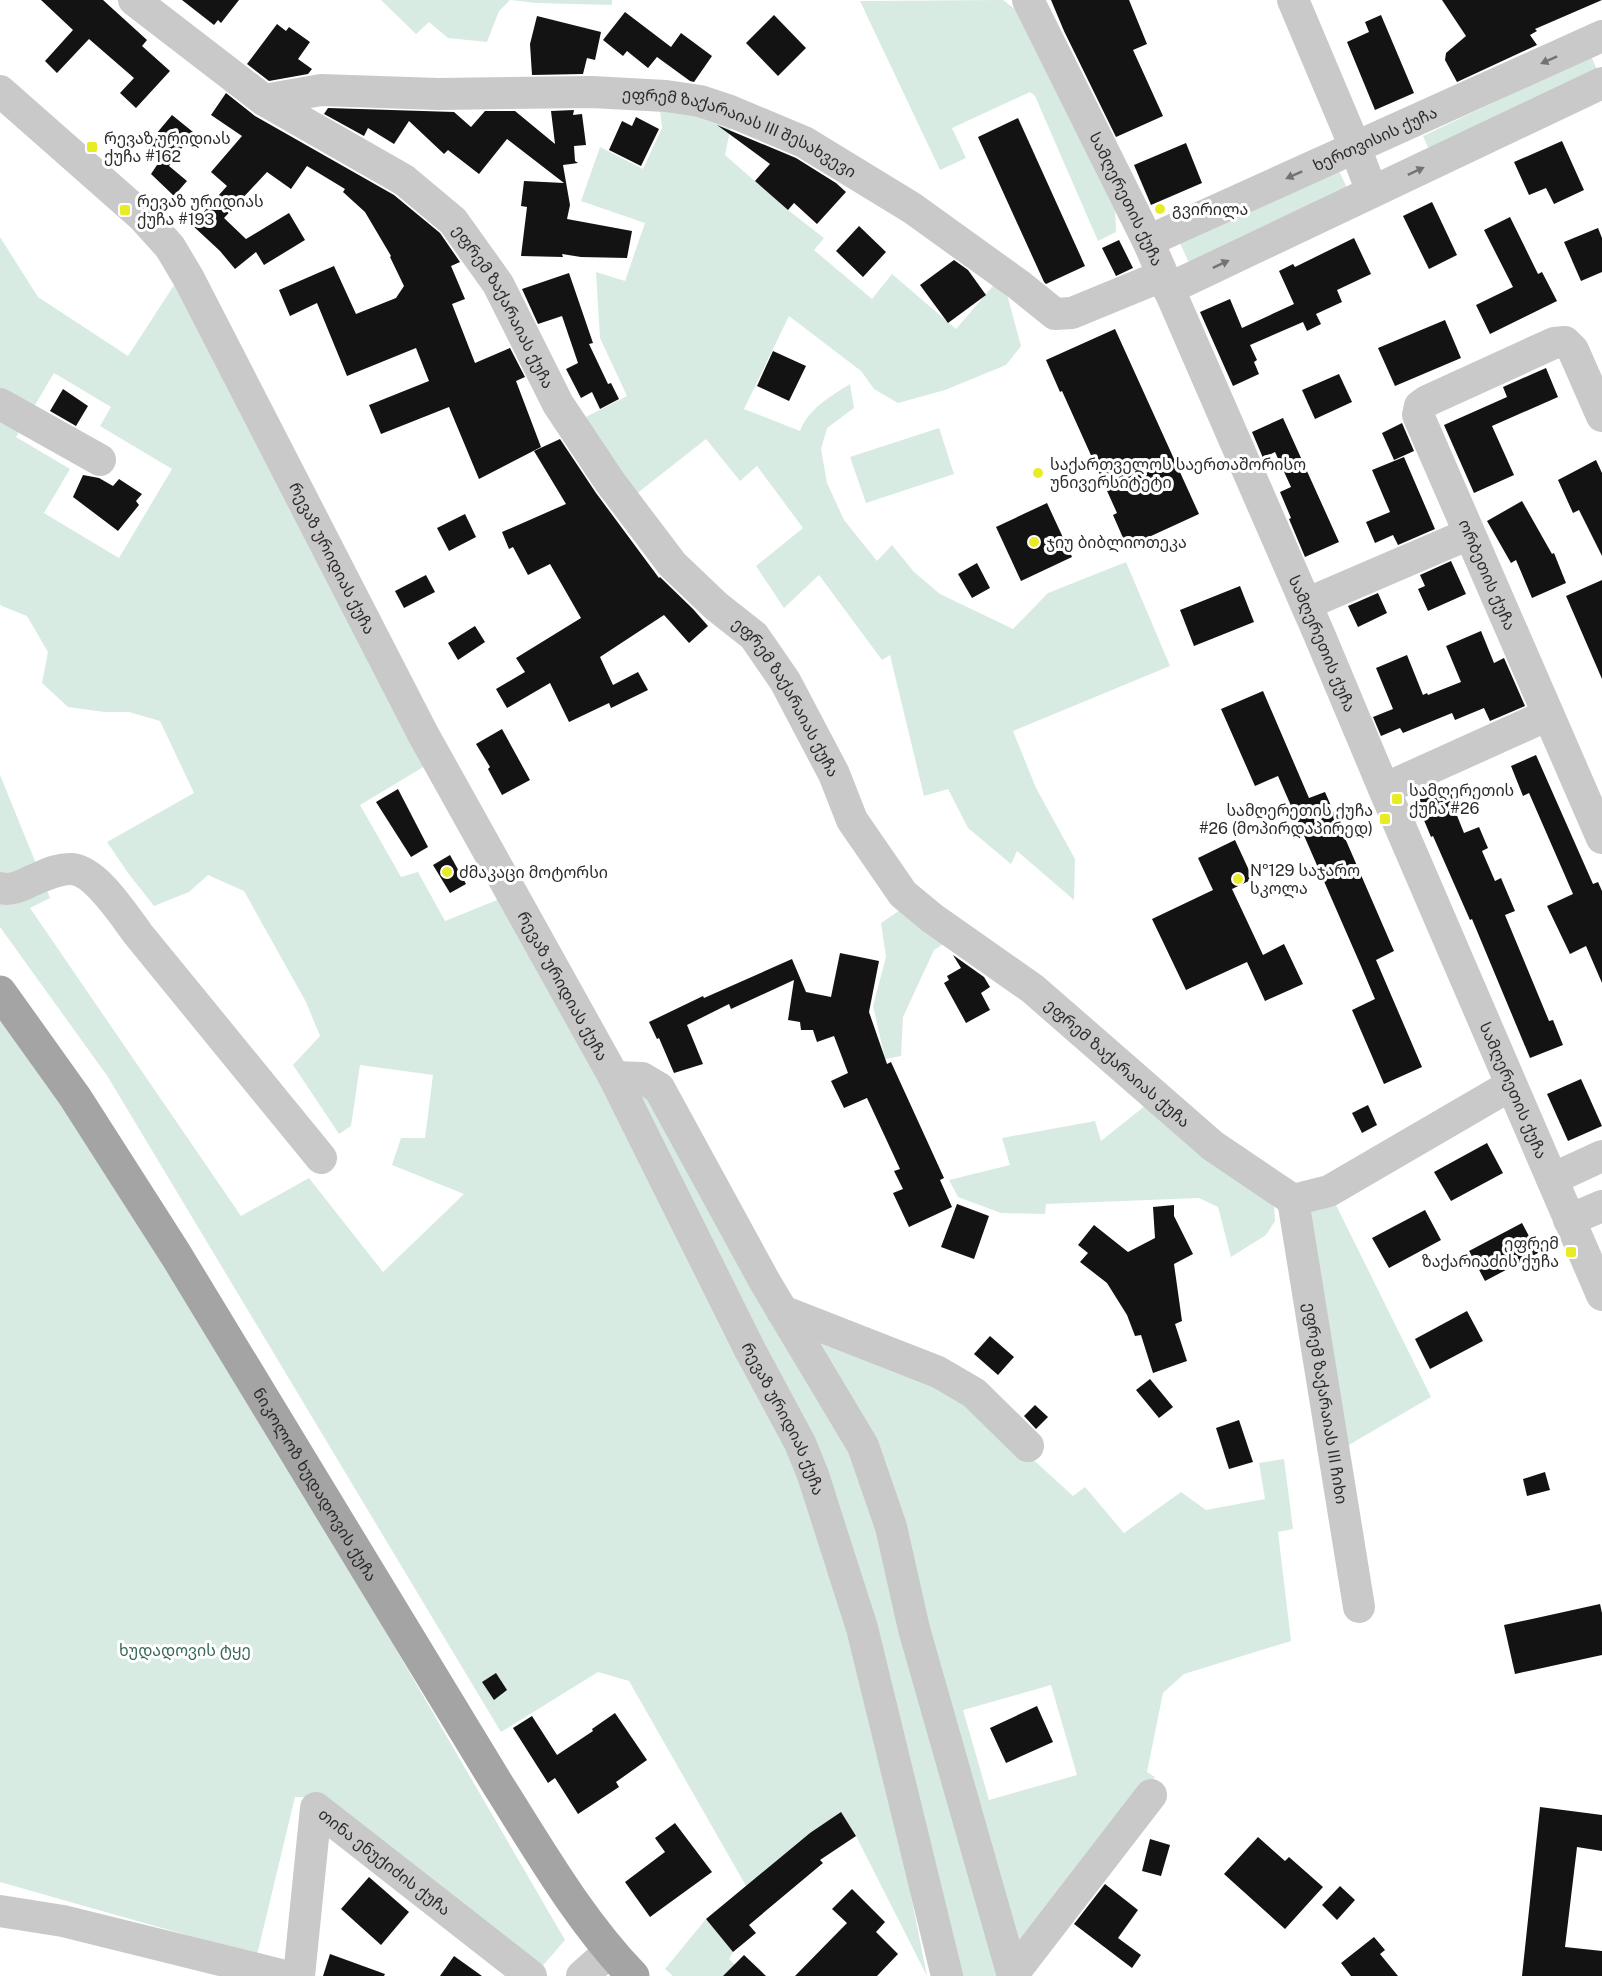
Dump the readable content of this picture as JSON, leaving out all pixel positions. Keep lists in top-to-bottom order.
{
  "streets": {
    "main road": ["ნიკოლოზ ხუდადოვის ქუჩა"],
    "street": [
      "ეფრემ ზაქარაიას III შესახვევი",
      "ხერთვისის ქუჩა",
      "სამღერეთის ქუჩა",
      "ეფრემ ზაქარაიას ქუჩა",
      "რევაზ ურიდიას ქუჩა",
      "ორბეთის ქუჩა",
      "ეფრემ ზაქარაიას III ჩიხი",
      "თინა ენუქიძის ქუჩა"
    ]
  },
  "crossings": [
    ["ეფრემ ზაქარაიას III შესახვევი", "სამღერეთის ქუჩა"],
    ["ეფრემ ზაქარაიას III შესახვევი", "ეფრემ ზაქარაიას ქუჩა"],
    ["ხერთვისის ქუჩა", "სამღერეთის ქუჩა"],
    ["ეფრემ ზაქარაიას ქუჩა", "ეფრემ ზაქარაიას III ჩიხი"]
  ],
  "parks": ["ხუდადოვის ტყე"],
  "places": {
    "transit": [
      "რევაზ ურიდიას ქუჩა #162",
      "რევაზ ურიდიას ქუჩა #193",
      "სამღერეთის ქუჩა #26",
      "სამღერეთის ქუჩა #26 (მოპირდაპირედ)",
      "ეფრემ ზაქარიაძის ქუჩა"
    ],
    "other": [
      "გვირილა",
      "საქართველოს საერთაშორისო უნივერსიტეტი",
      "ჯიუ ბიბლიოთეკა",
      "ძმაკაცი მოტორსი",
      "№129 საჯარო სკოლა"
    ]
  }
}
